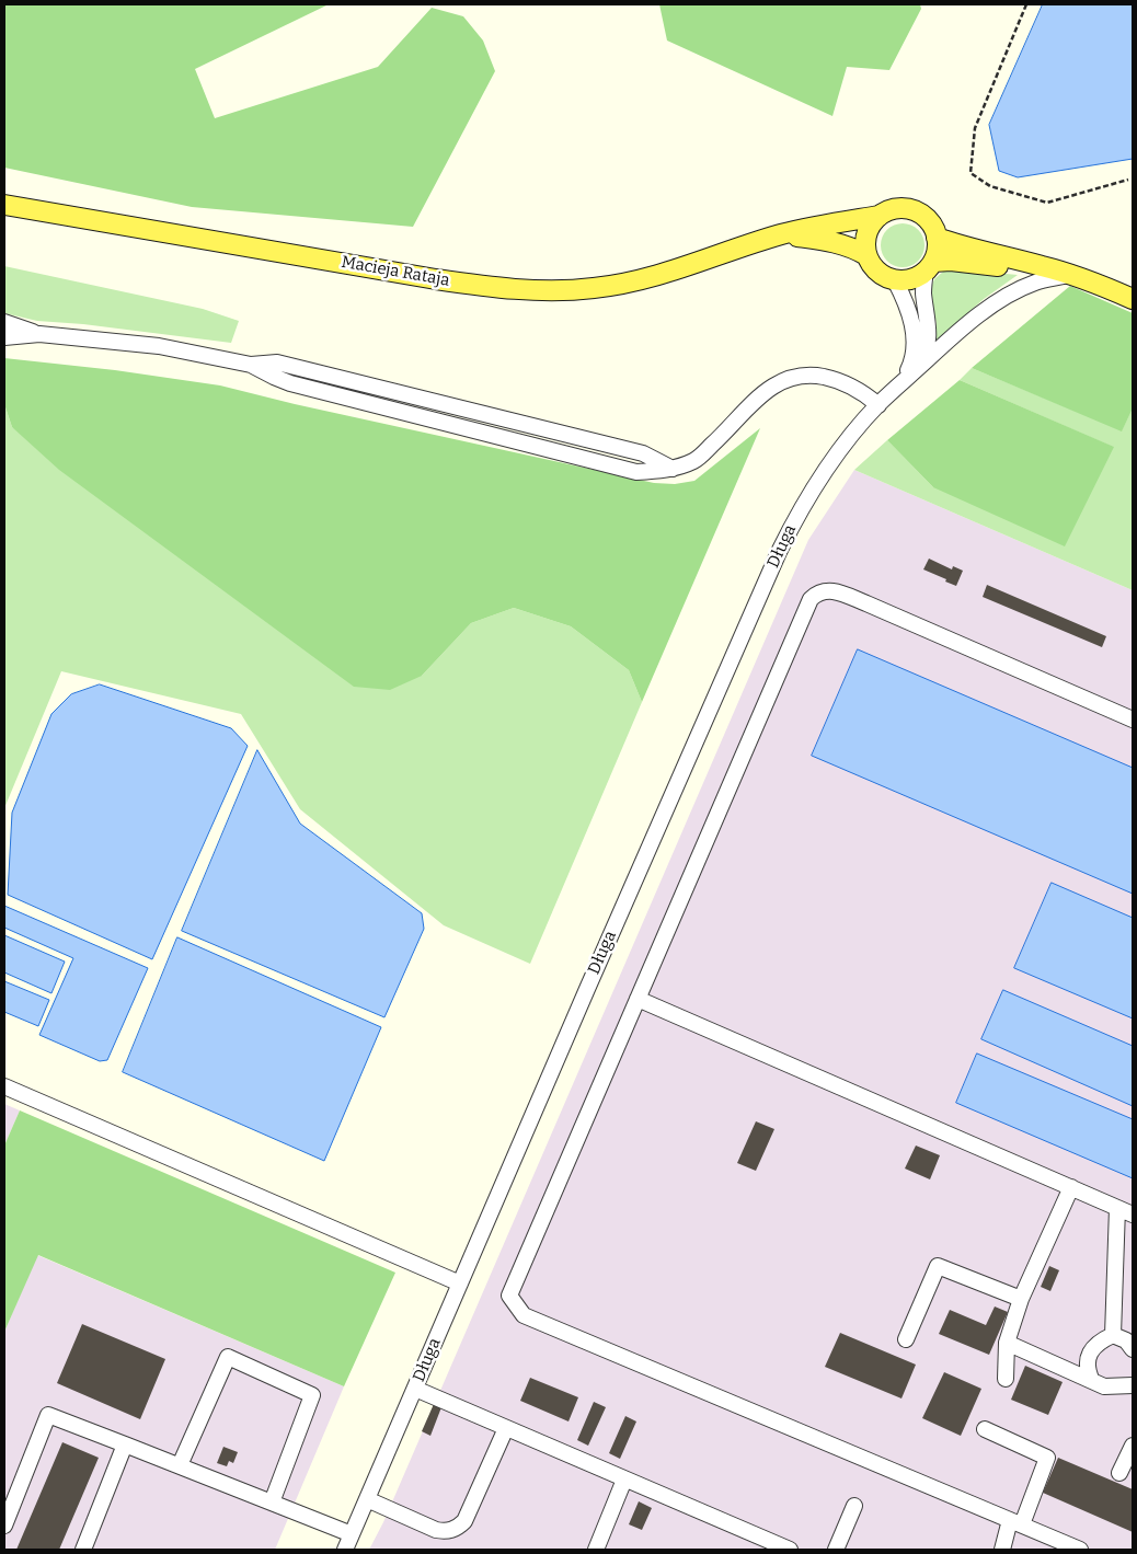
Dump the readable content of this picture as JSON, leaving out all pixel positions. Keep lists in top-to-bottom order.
{
  "streets": {
    "main road": ["Macieja Rataja", "Długa"]
  },
  "crossings": [
    ["Macieja Rataja", "Długa"]
  ]
}
